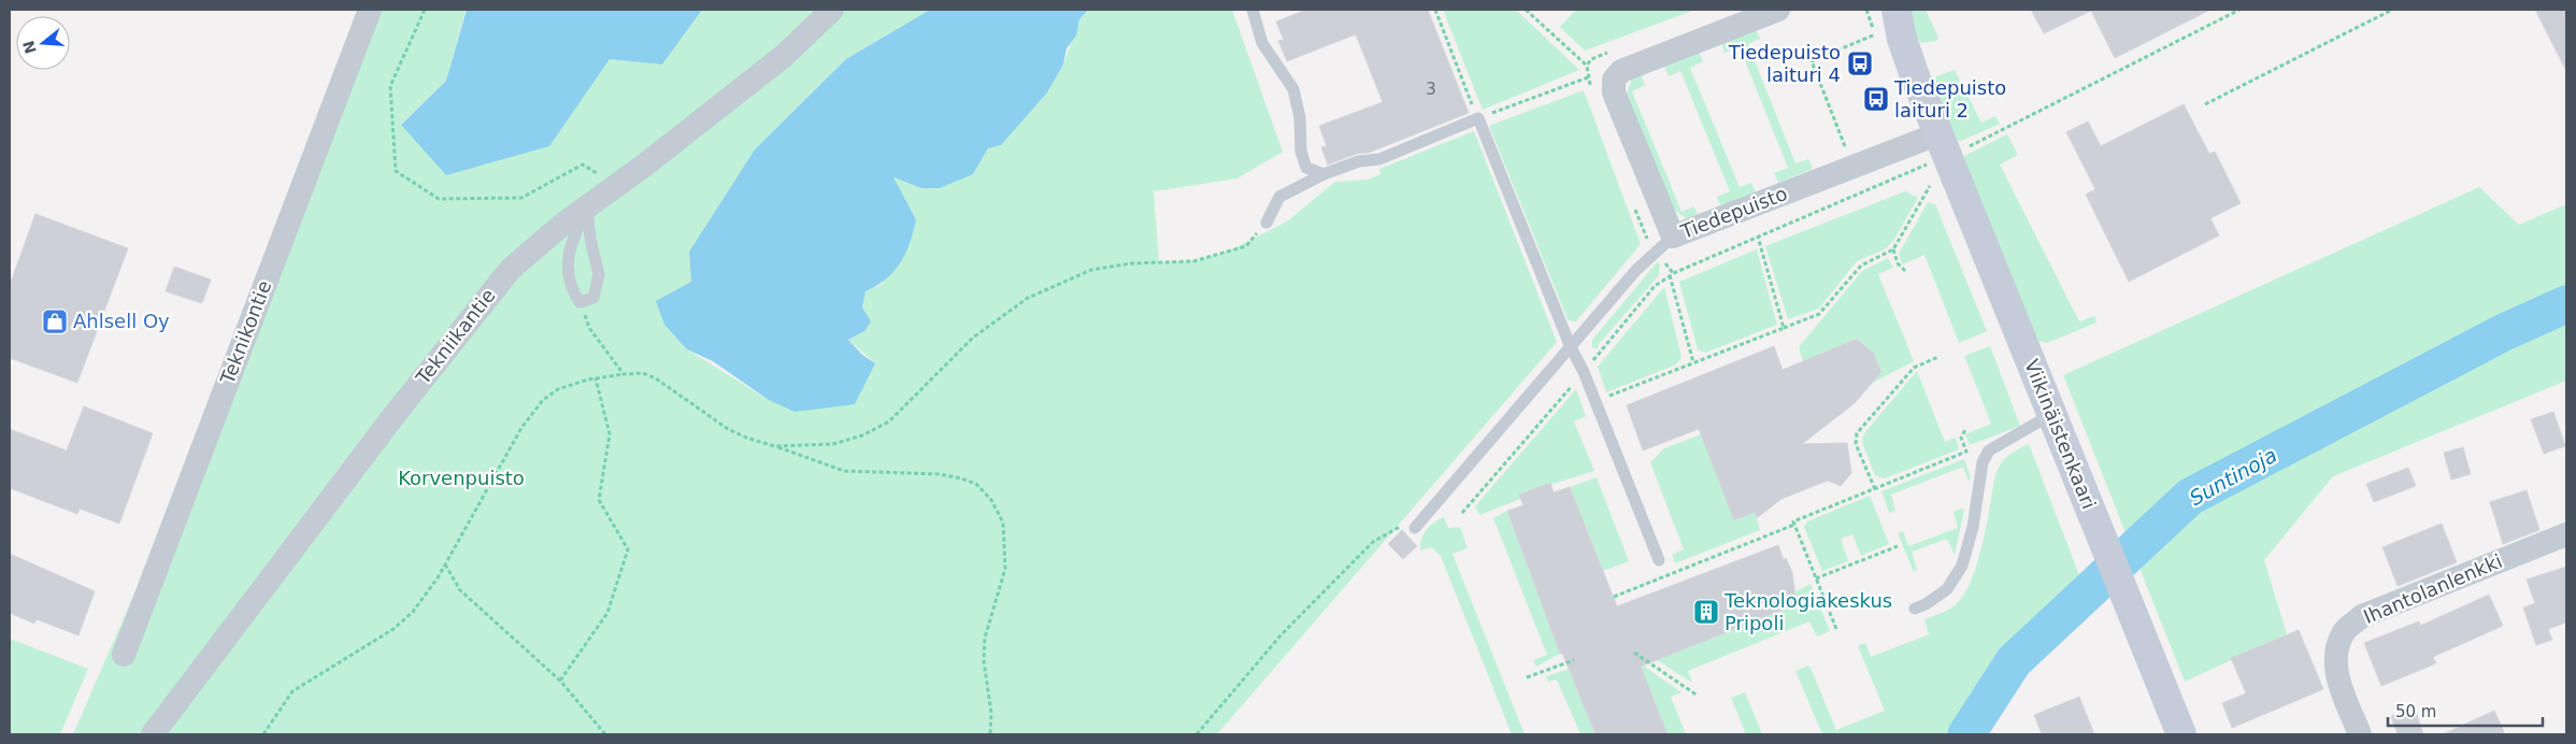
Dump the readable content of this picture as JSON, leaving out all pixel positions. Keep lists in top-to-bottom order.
{
  "streets": {
    "street": [
      "Tiedepuisto",
      "Teknikontie",
      "Tekniikantie",
      "Viikinäistenkaari",
      "Ihantolanlenkki"
    ]
  },
  "crossings": [
    ["Tiedepuisto", "Viikinäistenkaari"]
  ],
  "water": ["Suntinoja"],
  "parks": ["Korvenpuisto"],
  "places": {
    "bus stop": ["Tiedepuisto laituri 4", "Tiedepuisto laituri 2"],
    "shop": ["Ahlsell Oy"],
    "building": ["Teknologiakeskus Pripoli"]
  },
  "house_numbers": ["3"],
  "scale_bar": "50 m",
  "north": "left"
}
